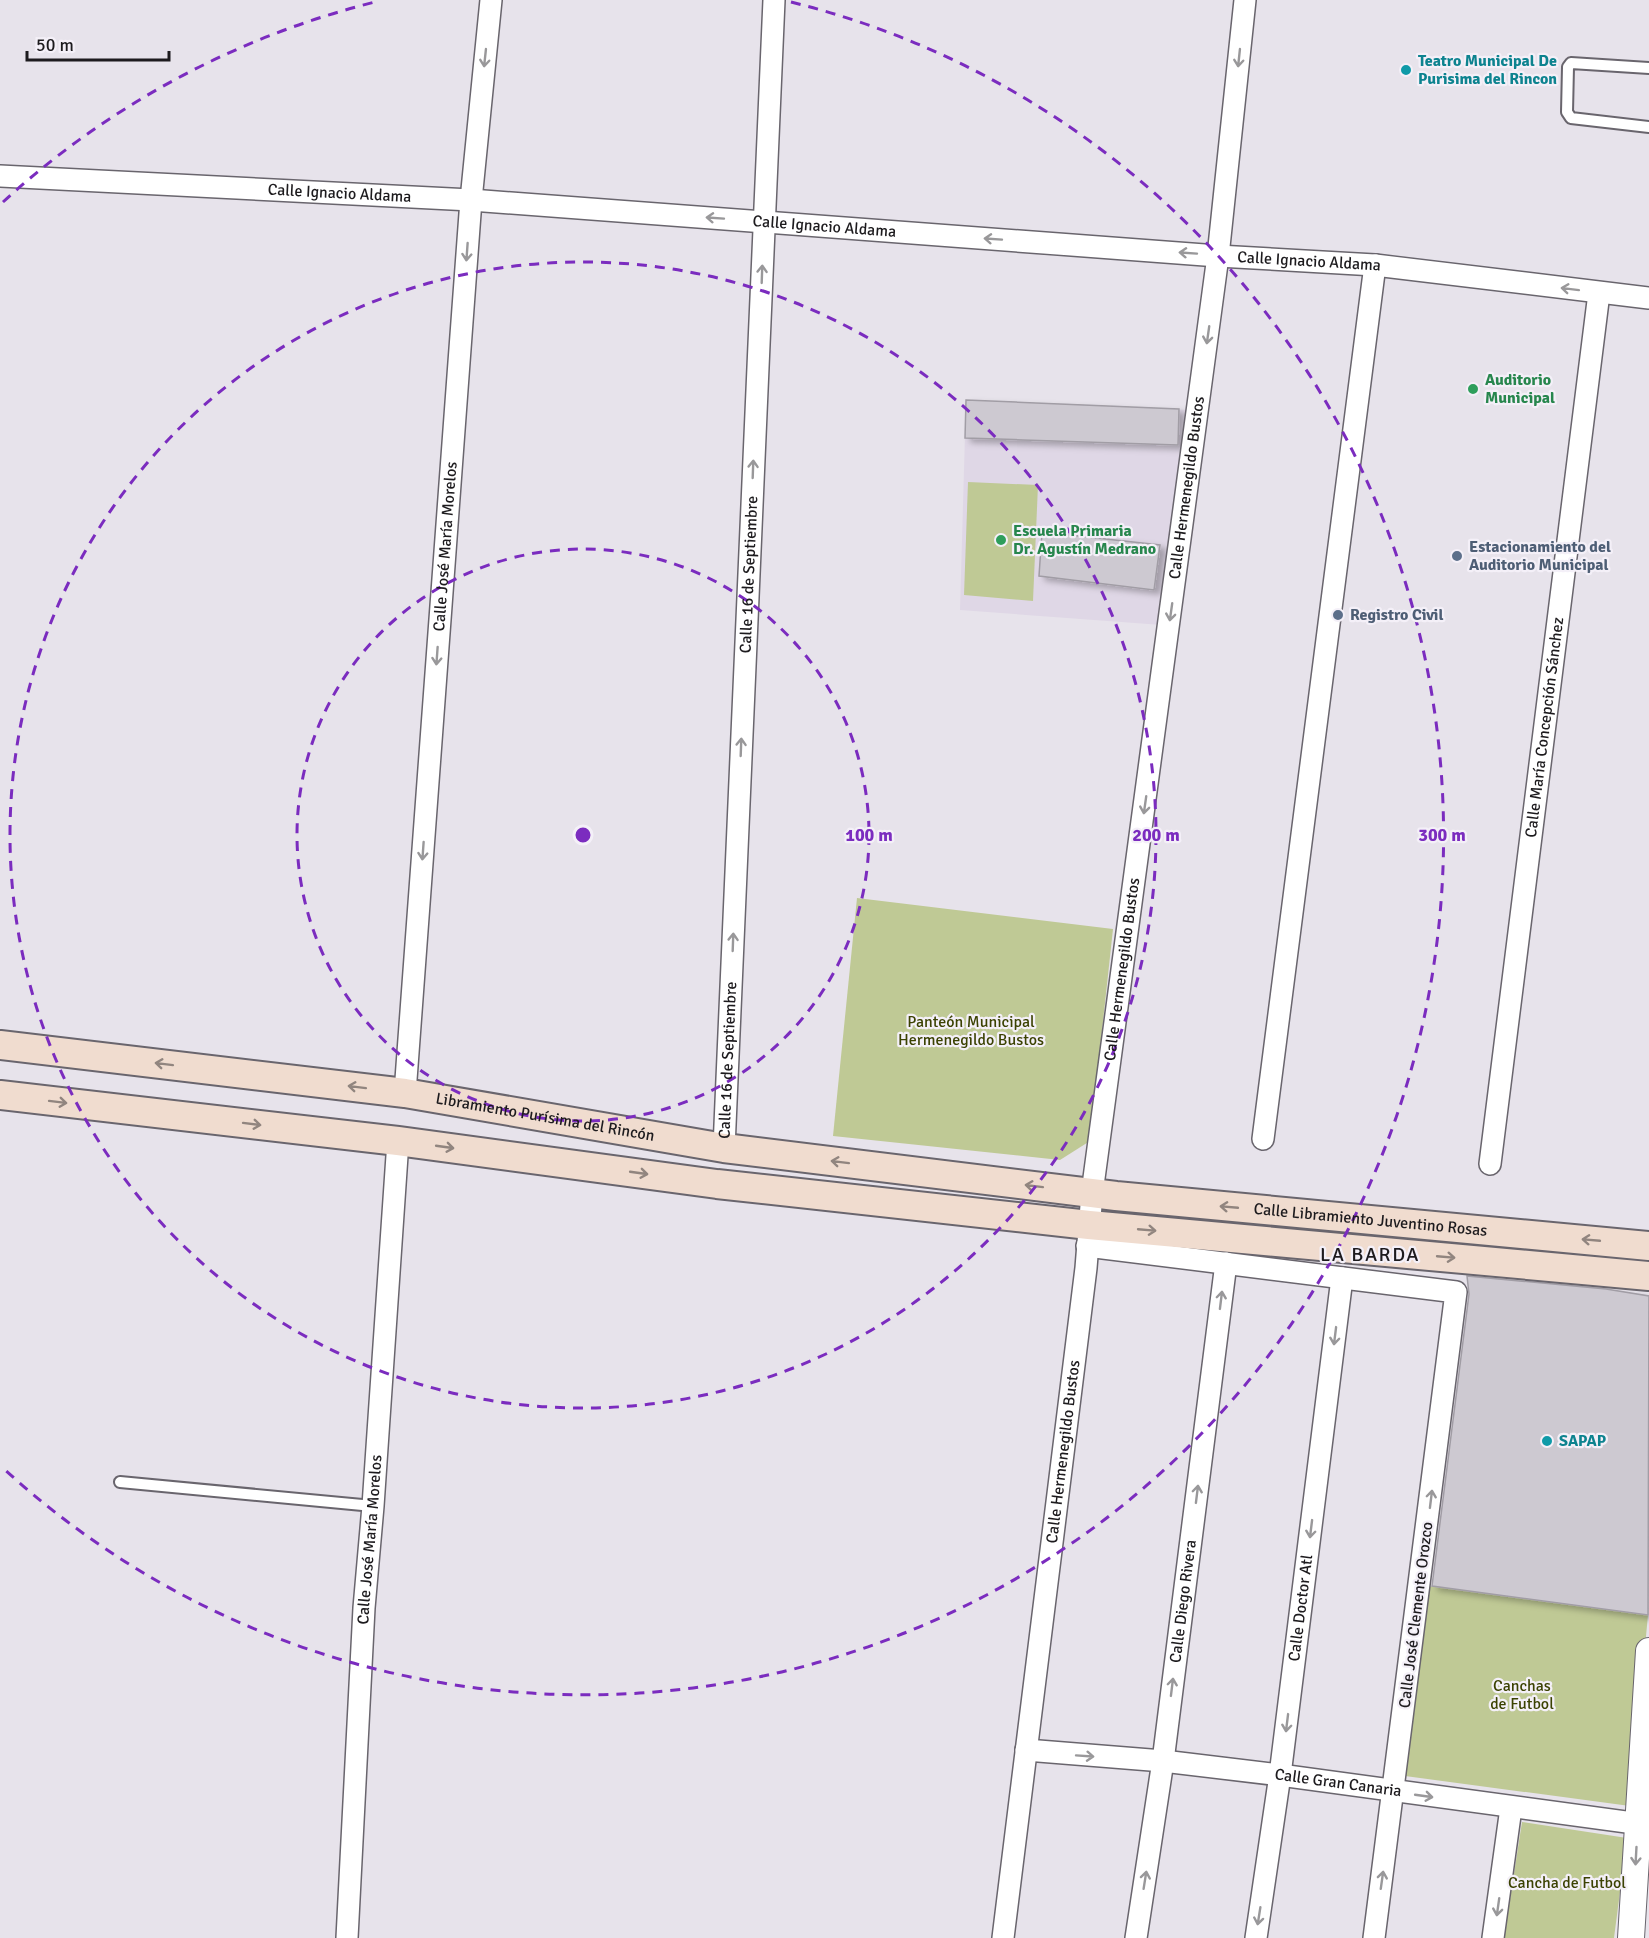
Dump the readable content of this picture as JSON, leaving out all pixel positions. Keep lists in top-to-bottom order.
{
  "streets": {
    "main road": ["Libramiento Purísima del Rincón", "Calle Libramiento Juventino Rosas"],
    "street": [
      "Calle Ignacio Aldama",
      "Calle Hermenegildo Bustos",
      "Calle José María Morelos",
      "Calle 16 de Septiembre",
      "Calle María Concepción Sánchez",
      "Calle Diego Rivera",
      "Calle Doctor Atl",
      "Calle José Clemente Orozco",
      "Calle Gran Canaria"
    ]
  },
  "crossings": [
    ["Calle Ignacio Aldama", "Calle Hermenegildo Bustos"],
    ["Calle Ignacio Aldama", "Calle José María Morelos"],
    ["Calle Ignacio Aldama", "Calle 16 de Septiembre"],
    ["Calle Ignacio Aldama", "Calle María Concepción Sánchez"],
    ["Calle Hermenegildo Bustos", "Libramiento Purísima del Rincón"],
    ["Calle Hermenegildo Bustos", "Calle Libramiento Juventino Rosas"],
    ["Calle Hermenegildo Bustos", "Calle Gran Canaria"],
    ["Calle José María Morelos", "Libramiento Purísima del Rincón"],
    ["Calle 16 de Septiembre", "Libramiento Purísima del Rincón"],
    ["Libramiento Purísima del Rincón", "Calle Libramiento Juventino Rosas"],
    ["Calle Diego Rivera", "Calle Gran Canaria"],
    ["Calle Doctor Atl", "Calle José Clemente Orozco"],
    ["Calle Doctor Atl", "Calle Gran Canaria"],
    ["Calle José Clemente Orozco", "Calle Gran Canaria"]
  ],
  "one_way": [
    "Calle Ignacio Aldama",
    "Calle José María Morelos",
    "Calle 16 de Septiembre",
    "Calle Diego Rivera",
    "Calle Doctor Atl",
    "Calle José Clemente Orozco",
    "Calle Gran Canaria"
  ],
  "districts": ["LA BARDA"],
  "parks": ["Panteón Municipal Hermenegildo Bustos", "Canchas de Futbol", "Cancha de Futbol"],
  "places": [
    "Teatro Municipal De Purisima del Rincon",
    "Auditorio Municipal",
    "Escuela Primaria Dr. Agustín Medrano",
    "Estacionamiento del Auditorio Municipal",
    "Registro Civil",
    "SAPAP"
  ],
  "scale_bar": "50 m",
  "rings": ["100 m", "200 m", "300 m"]
}
